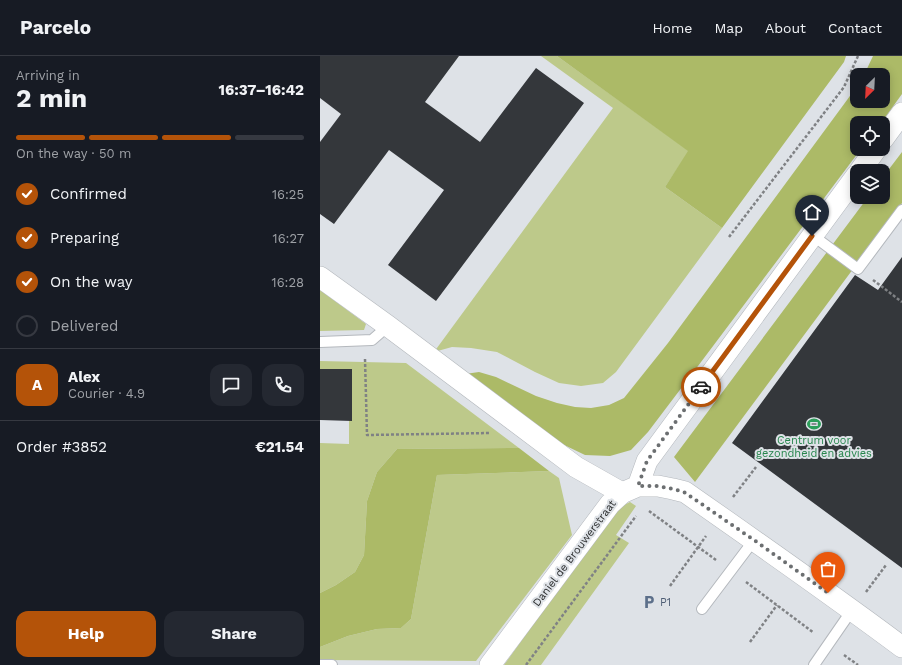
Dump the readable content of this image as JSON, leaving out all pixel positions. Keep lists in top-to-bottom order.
{
  "streets": {
    "street": ["Daniel de Brouwerstraat"]
  },
  "places": {
    "sports": ["Centrum voor gezondheid en advies"],
    "parking": ["P1"]
  },
  "north": "bottom left",
  "page": {
    "header": "Parcelo",
    "nav": [
      "Home",
      "Map",
      "About",
      "Contact"
    ],
    "heading": ["2 min", "Arriving in", "16:37–16:42"],
    "panel": [
      "Alex",
      "Courier · 4.9",
      "Order #3852",
      "€21.54"
    ],
    "bar": "On the way · 50 m",
    "list": [
      ["Confirmed", "16:25"],
      ["Preparing", "16:27"],
      ["On the way", "16:28"],
      "Delivered"
    ],
    "round": "A",
    "buttons": ["Help", "Share"]
  }
}
